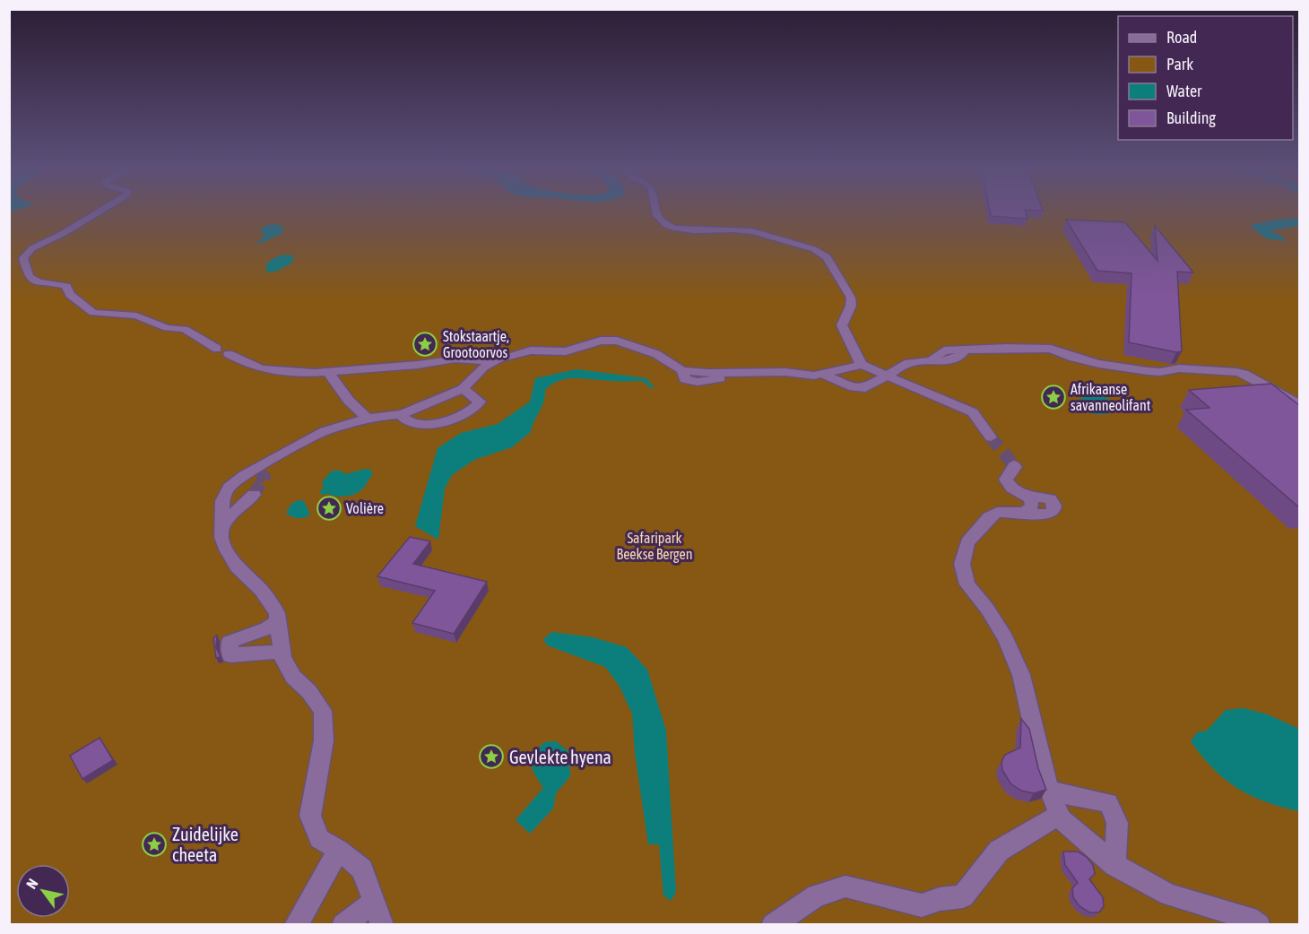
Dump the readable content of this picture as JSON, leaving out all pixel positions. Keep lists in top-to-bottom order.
{
  "parks": ["Safaripark Beekse Bergen"],
  "places": {
    "place": [
      "Stokstaartje, Grootoorvos",
      "Afrikaanse savanneolifant",
      "Volière",
      "Gevlekte hyena",
      "Zuidelijke cheeta"
    ]
  },
  "legend": [
    "Road",
    "Park",
    "Water",
    "Building"
  ],
  "north": "top left"
}
